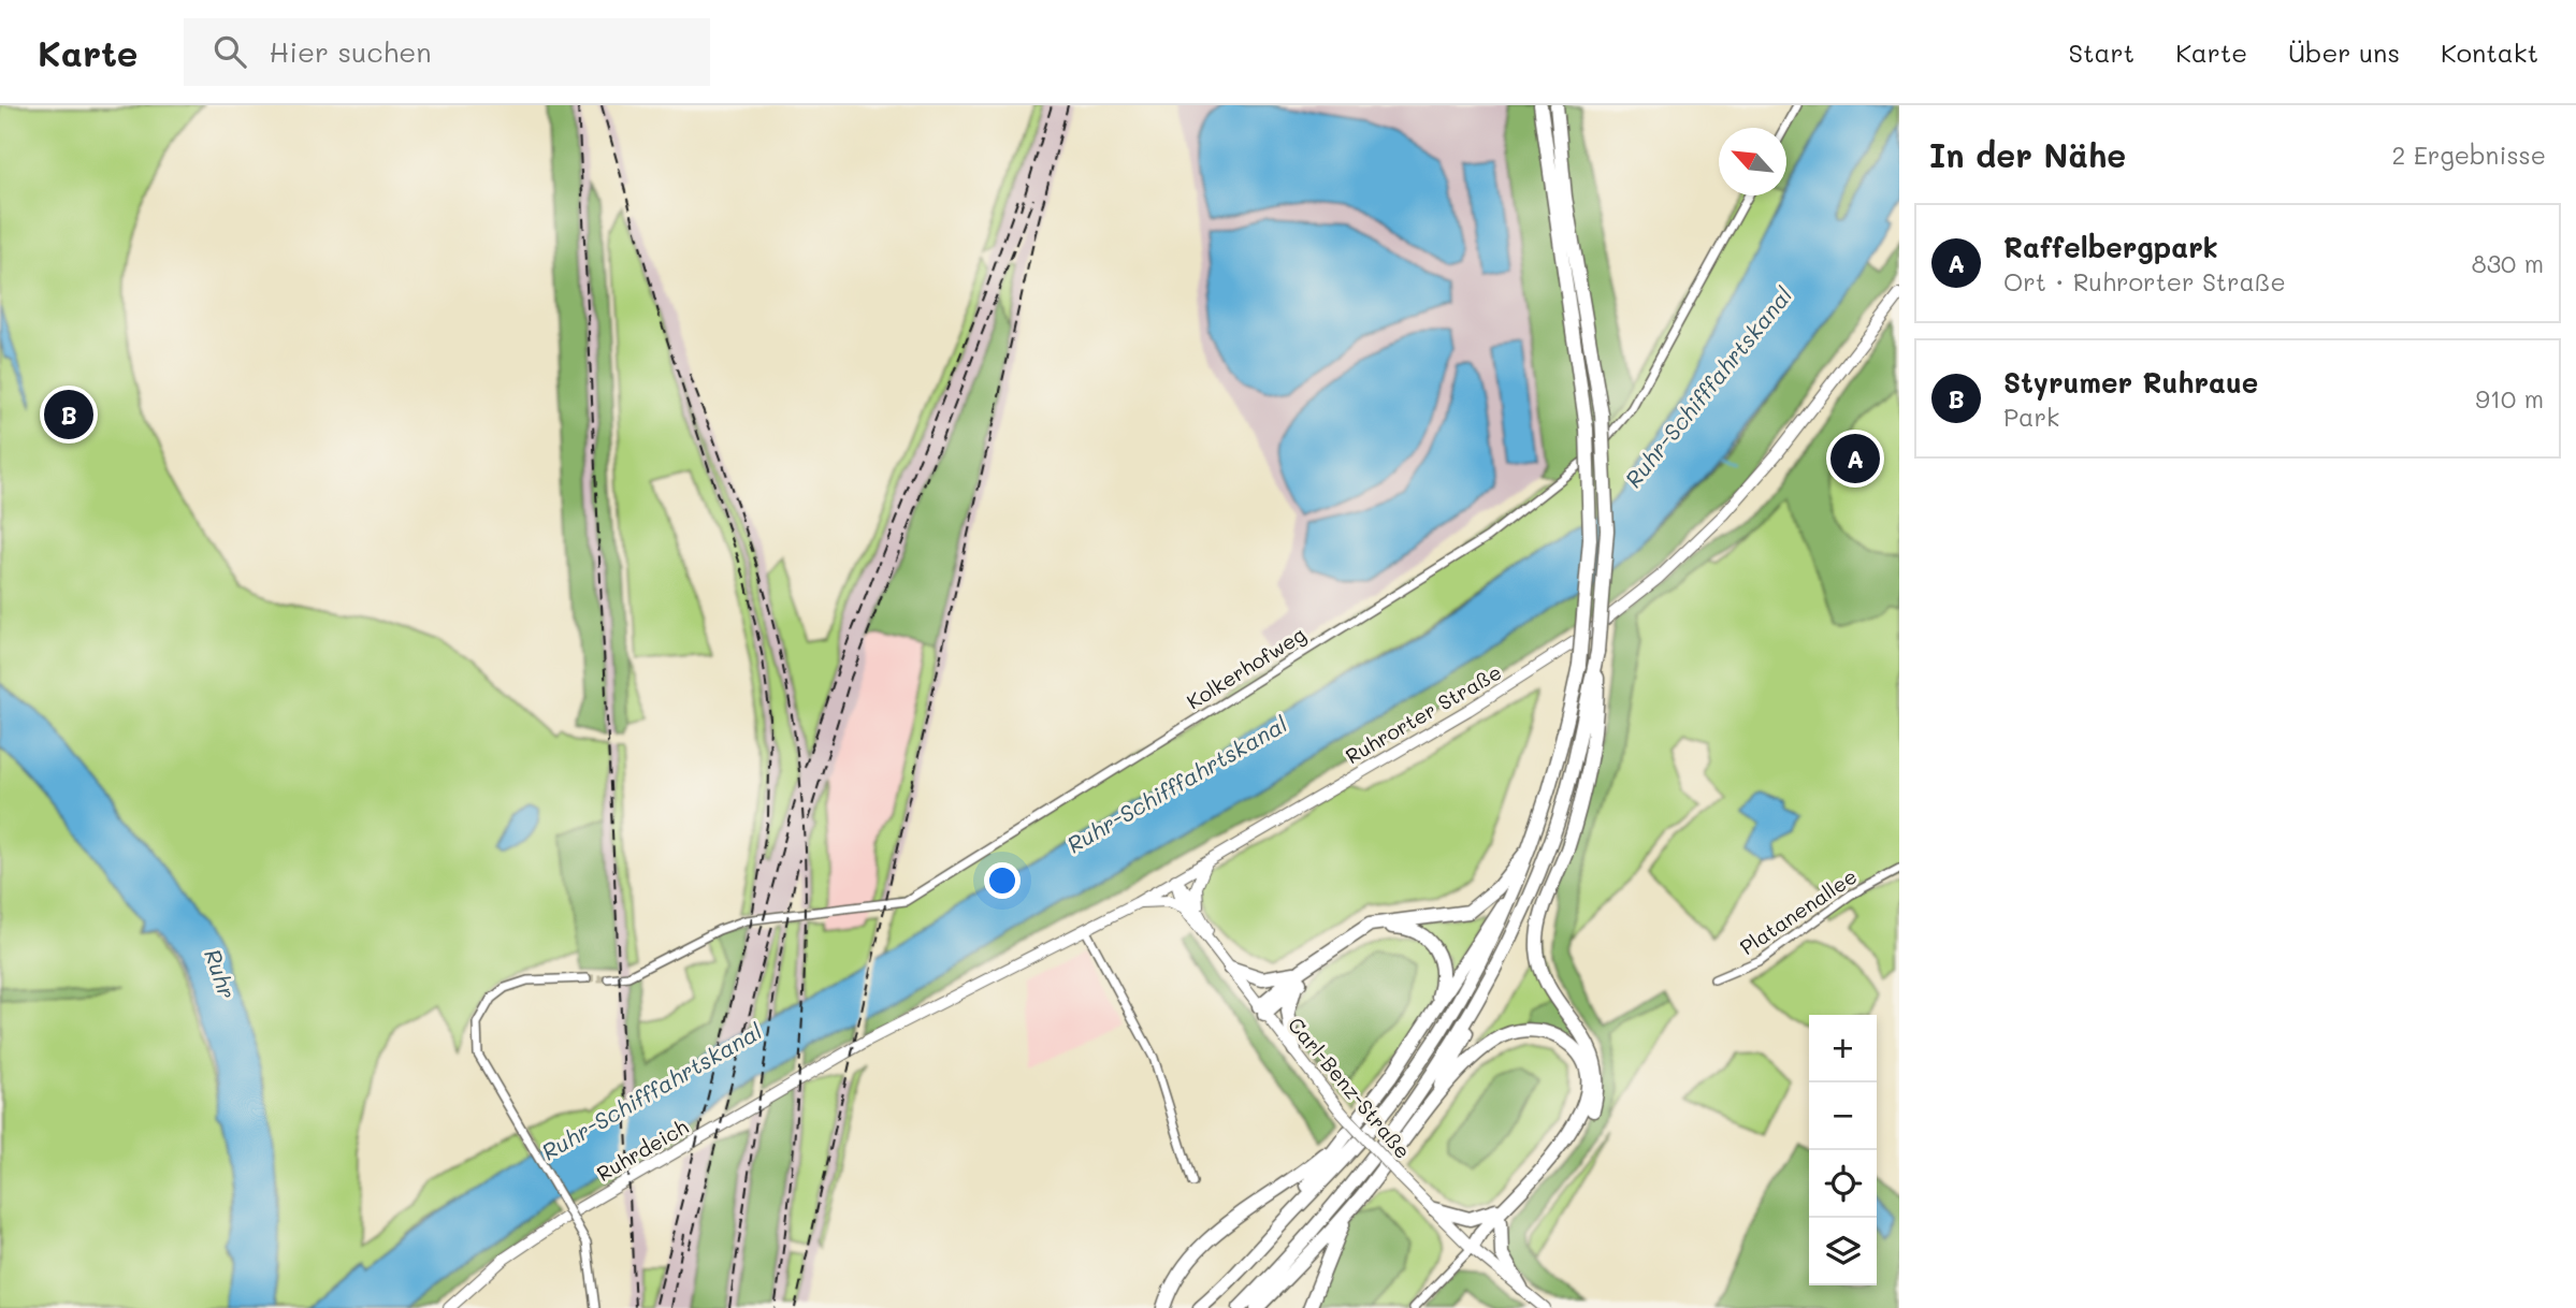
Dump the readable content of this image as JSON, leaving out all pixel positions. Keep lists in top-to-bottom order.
{
  "streets": {
    "main road": ["Ruhrorter Straße", "Carl-Benz-Straße", "Ruhrdeich"],
    "street": ["Kolkerhofweg", "Platanenallee"]
  },
  "crossings": [
    ["Ruhrorter Straße", "Carl-Benz-Straße"],
    ["Ruhrorter Straße", "Ruhrdeich"]
  ],
  "water": ["Ruhr-Schifffahrtskanal", "Ruhr"],
  "north": "top left",
  "page": {
    "header": "Karte",
    "search": "Hier suchen",
    "nav": [
      "Start",
      "Karte",
      "Über uns",
      "Kontakt"
    ],
    "heading": ["In der Nähe", "2 Ergebnisse"],
    "list": [
      {
        "mark": "A",
        "name": "Raffelbergpark",
        "note": "Ort · Ruhrorter Straße",
        "value": "830 m"
      },
      {
        "mark": "B",
        "name": "Styrumer Ruhraue",
        "note": "Park",
        "value": "910 m"
      }
    ],
    "pins": ["B", "A"],
    "map_buttons": ["+", "−"]
  }
}
